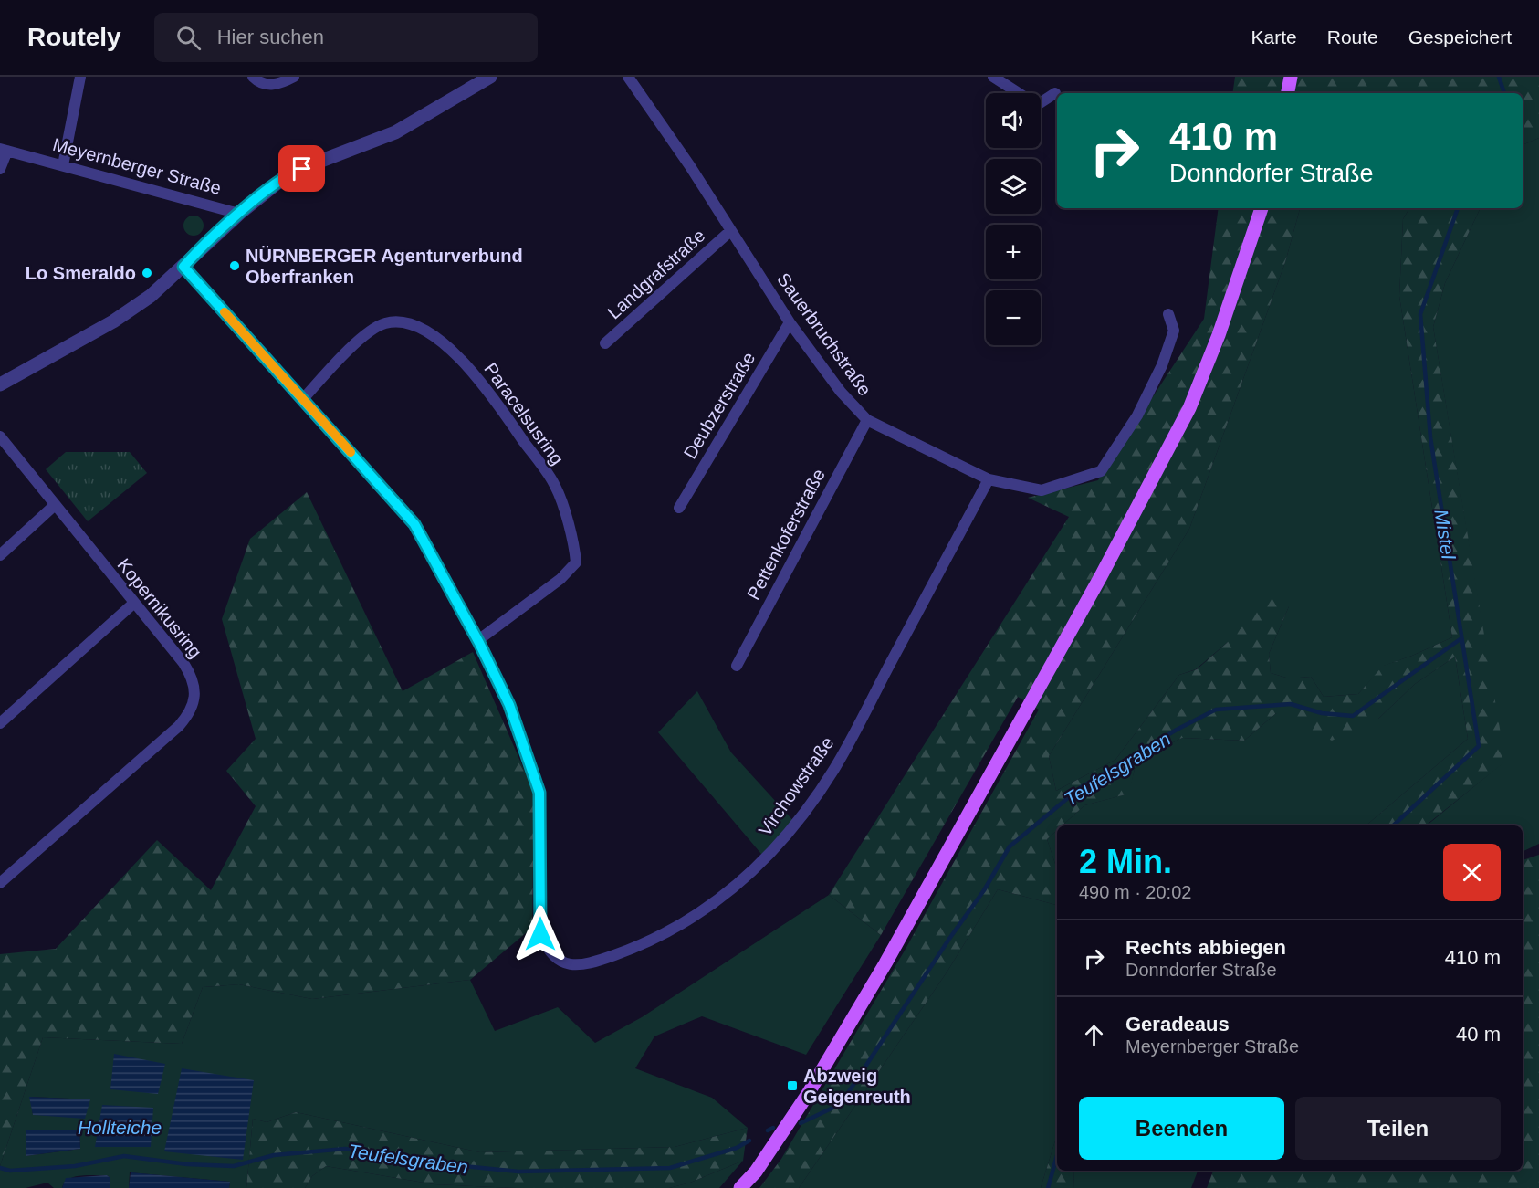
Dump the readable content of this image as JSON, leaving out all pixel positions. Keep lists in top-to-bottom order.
{
  "streets": {
    "street": [
      "Meyernberger Straße",
      "Landgrafstraße",
      "Sauerbruchstraße",
      "Deubzerstraße",
      "Paracelsusring",
      "Pettenkoferstraße",
      "Kopernikusring",
      "Virchowstraße"
    ]
  },
  "crossings": [
    ["Landgrafstraße", "Sauerbruchstraße"],
    ["Sauerbruchstraße", "Deubzerstraße"],
    ["Sauerbruchstraße", "Pettenkoferstraße"],
    ["Sauerbruchstraße", "Virchowstraße"],
    ["Paracelsusring", "Virchowstraße"]
  ],
  "water": ["Mistel", "Teufelsgraben", "Hollteiche"],
  "places": {
    "other": ["NÜRNBERGER Agenturverbund Oberfranken", "Lo Smeraldo"],
    "transit": ["Abzweig Geigenreuth"]
  },
  "page": {
    "header": "Routely",
    "search": "Hier suchen",
    "nav": ["Karte", "Route", "Gespeichert"],
    "map_buttons": ["+", "−"],
    "turn": ["410 m", "Donndorfer Straße"],
    "heading": ["2 Min.", "490 m · 20:02"],
    "list": [
      {
        "name": "Rechts abbiegen",
        "note": "Donndorfer Straße",
        "value": "410 m"
      },
      {
        "name": "Geradeaus",
        "note": "Meyernberger Straße",
        "value": "40 m"
      }
    ],
    "buttons": ["Beenden", "Teilen"]
  }
}
